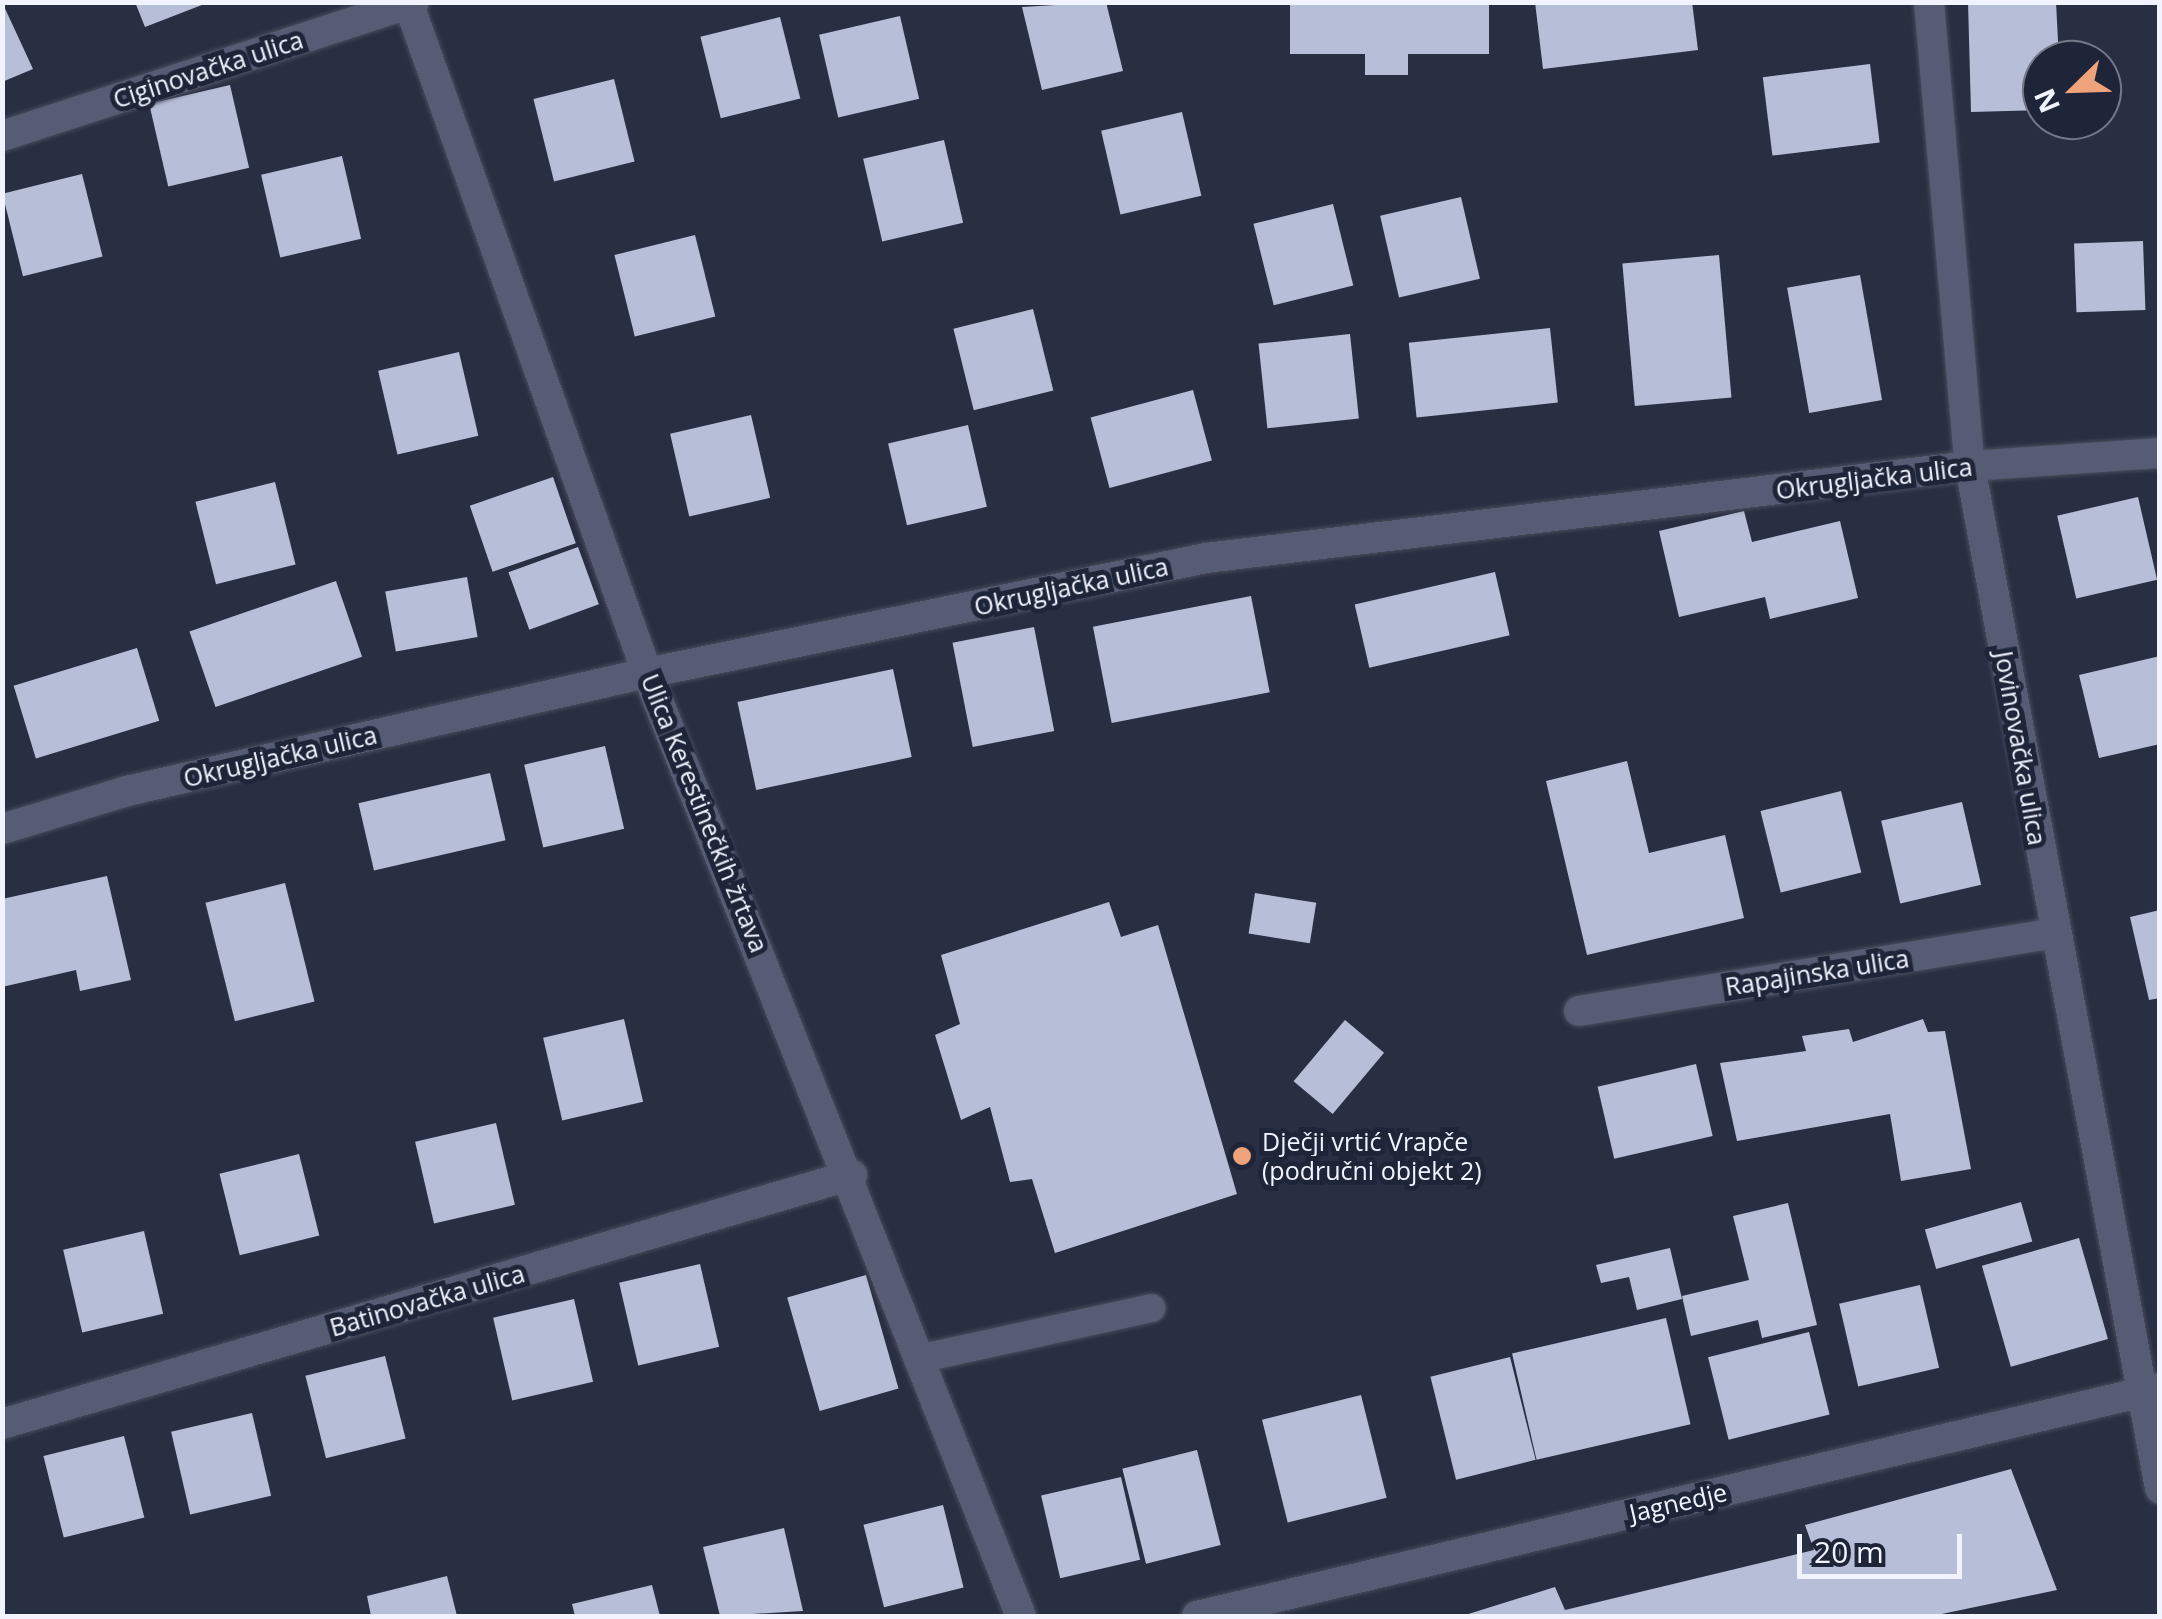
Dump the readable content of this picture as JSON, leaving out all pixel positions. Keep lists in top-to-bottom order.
{
  "streets": {
    "street": [
      "Ciginovačka ulica",
      "Okrugljačka ulica",
      "Jovinovačka ulica",
      "Ulica Kerestinečkih žrtava",
      "Rapajinska ulica",
      "Batinovačka ulica",
      "Jagnedje"
    ]
  },
  "crossings": [
    ["Ciginovačka ulica", "Ulica Kerestinečkih žrtava"],
    ["Okrugljačka ulica", "Jovinovačka ulica"],
    ["Okrugljačka ulica", "Ulica Kerestinečkih žrtava"],
    ["Jovinovačka ulica", "Rapajinska ulica"],
    ["Jovinovačka ulica", "Jagnedje"],
    ["Ulica Kerestinečkih žrtava", "Batinovačka ulica"]
  ],
  "places": ["Dječji vrtić Vrapče (područni objekt 2)"],
  "scale_bar": "20 m",
  "north": "bottom left"
}
